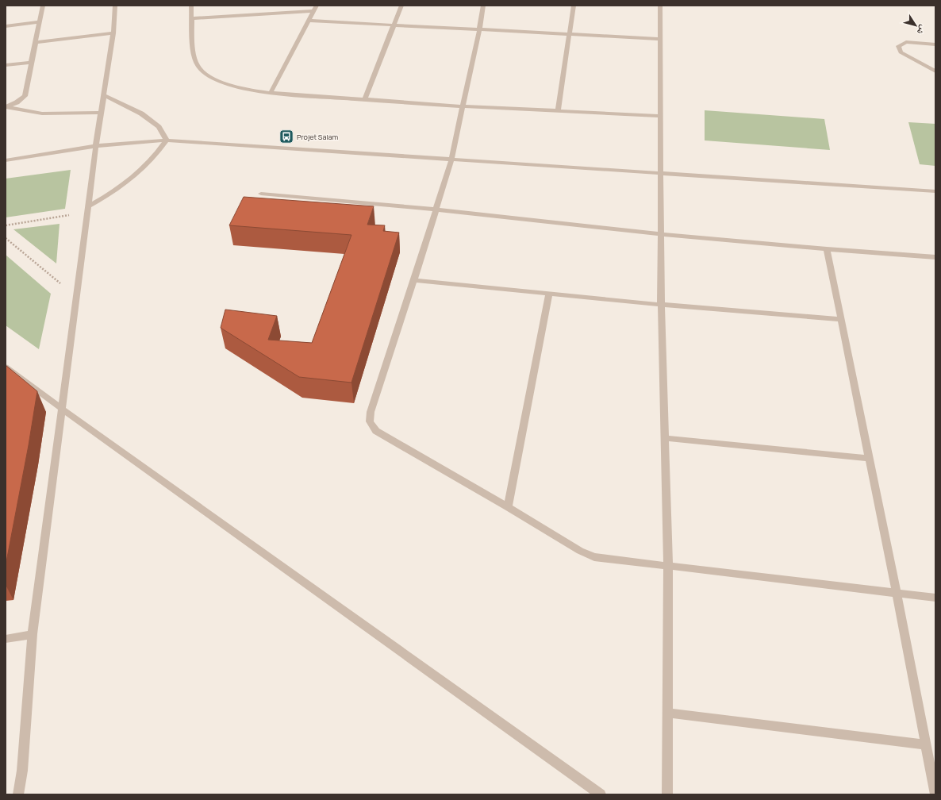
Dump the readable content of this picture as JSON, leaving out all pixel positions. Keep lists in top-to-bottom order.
{
  "places": {
    "bus stop": ["Projet Salam"]
  },
  "north": "bottom right"
}
